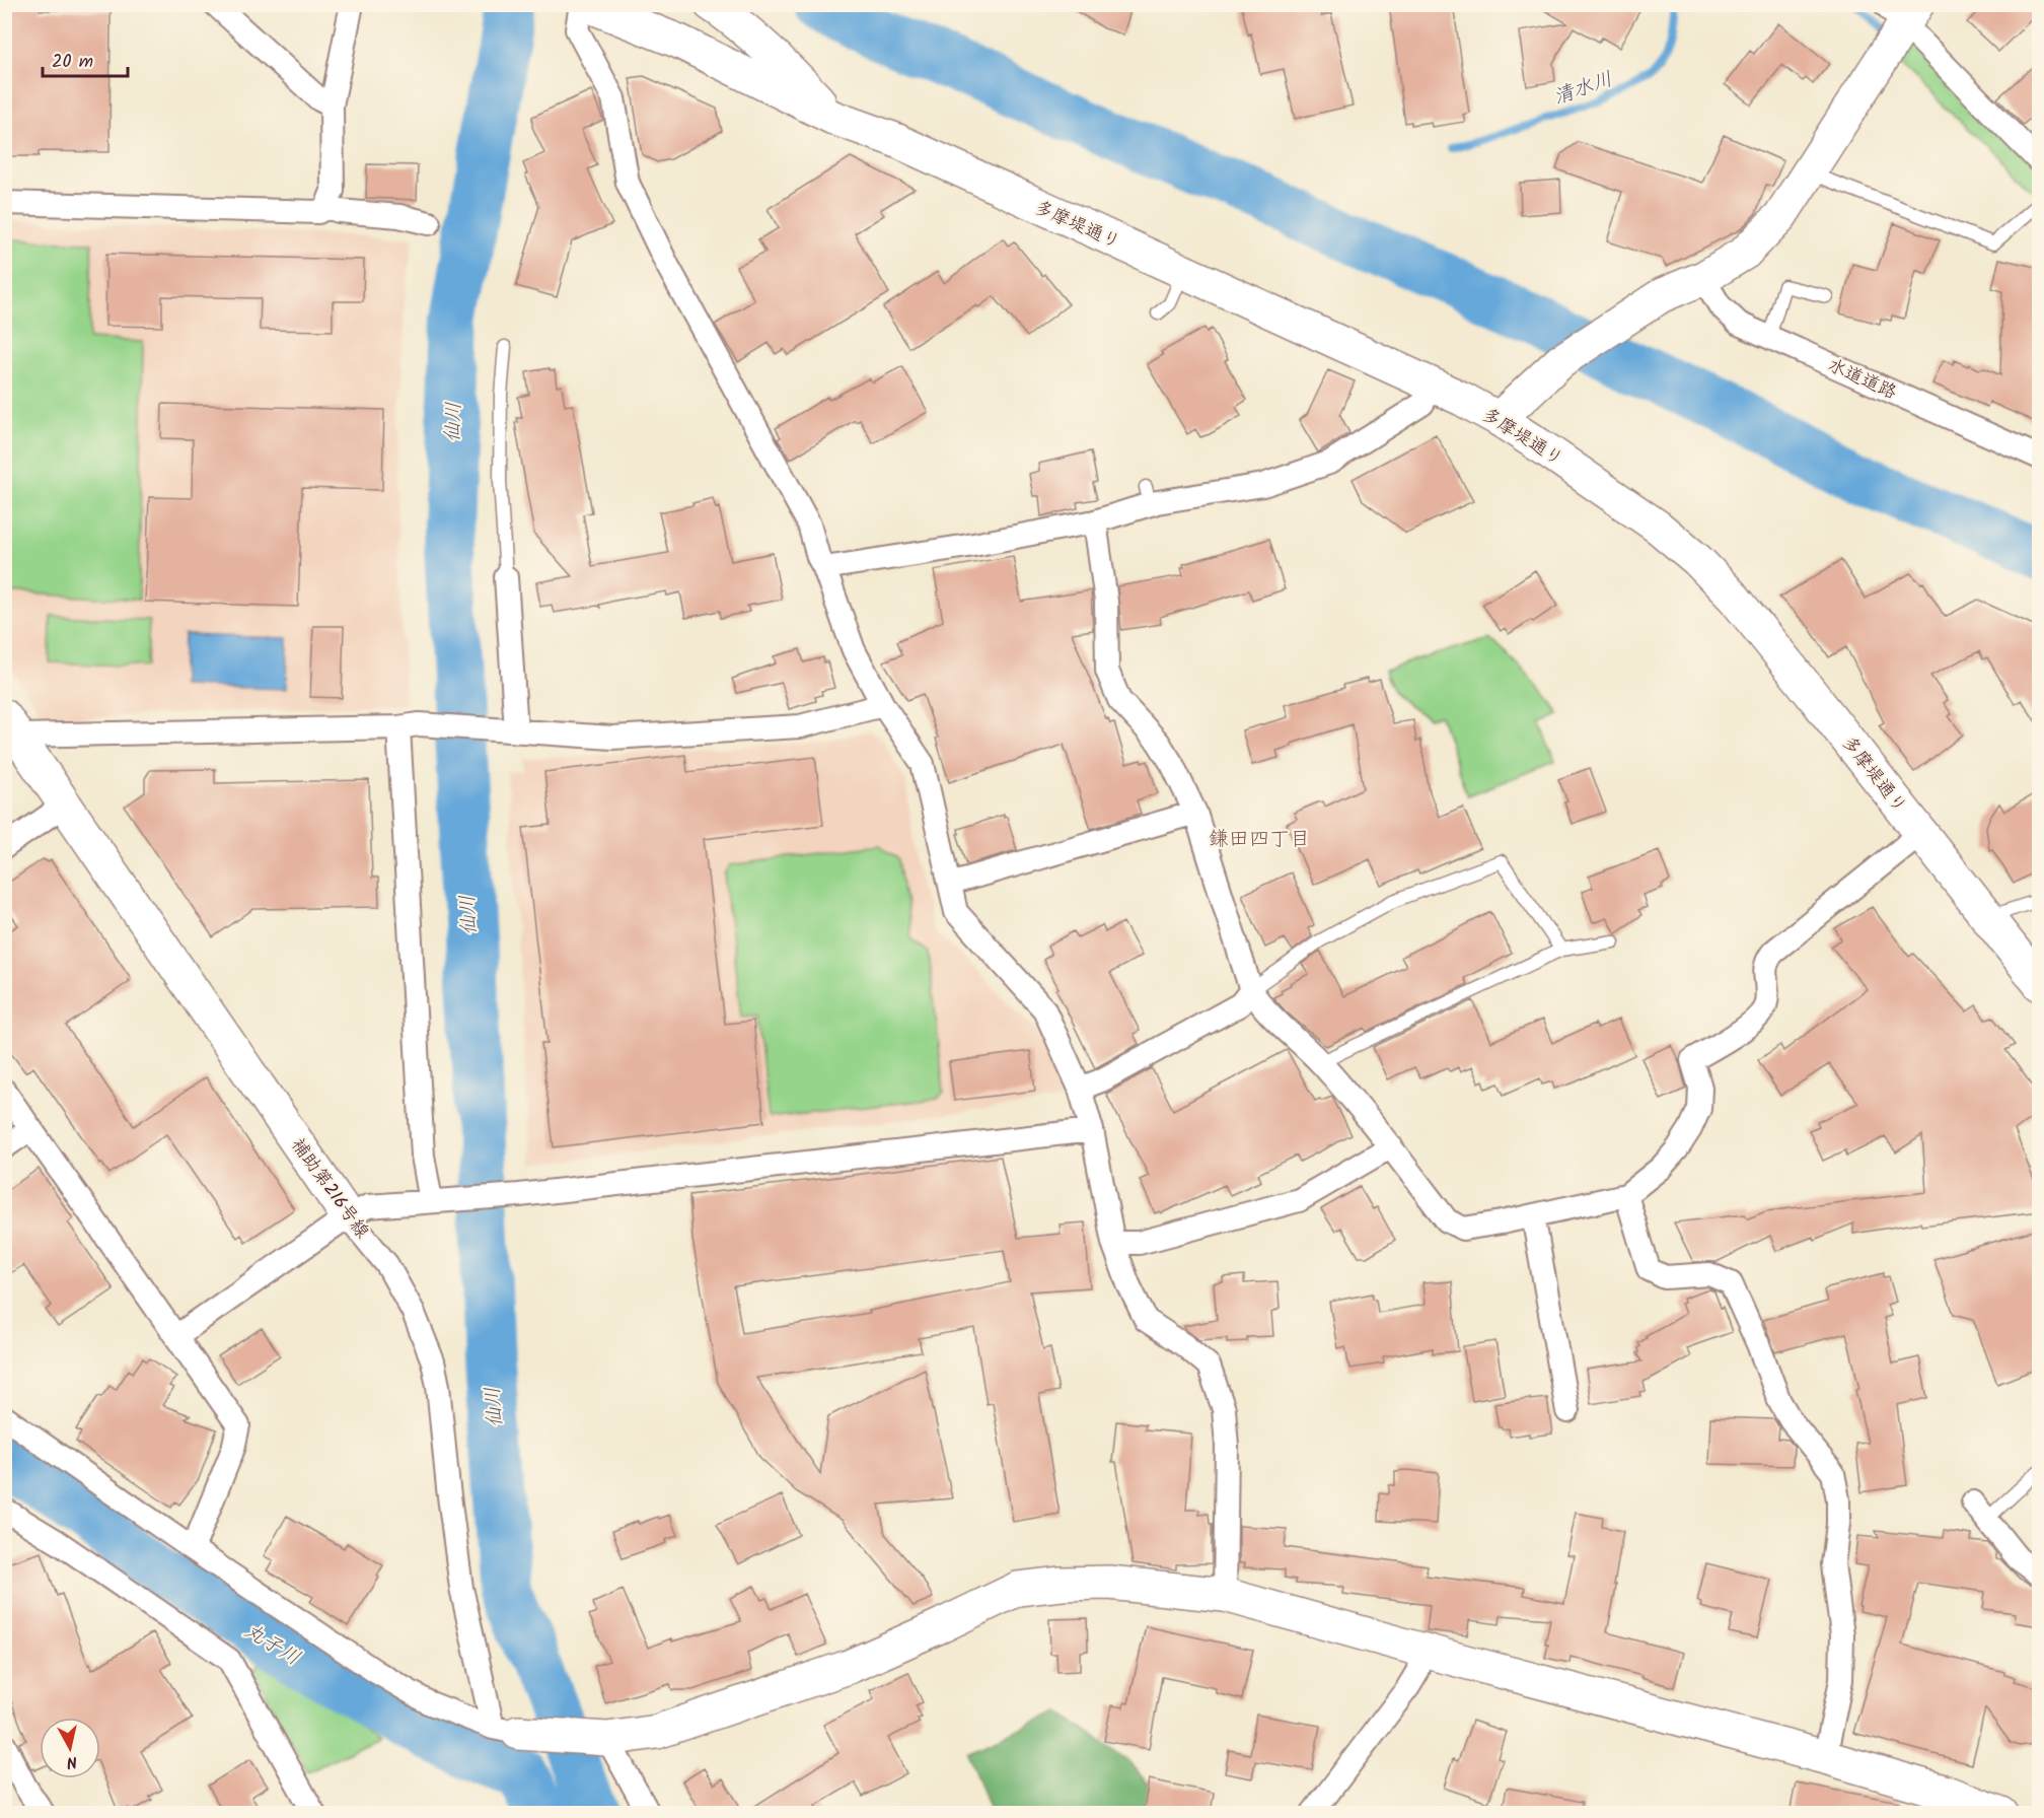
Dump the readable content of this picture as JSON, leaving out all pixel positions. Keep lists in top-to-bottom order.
{
  "streets": {
    "street": ["多摩堤通り", "水道道路", "補助第216号線"]
  },
  "districts": ["鎌田四丁目"],
  "water": ["清水川", "仙川", "丸子川"],
  "scale_bar": "20 m",
  "north": "bottom"
}
